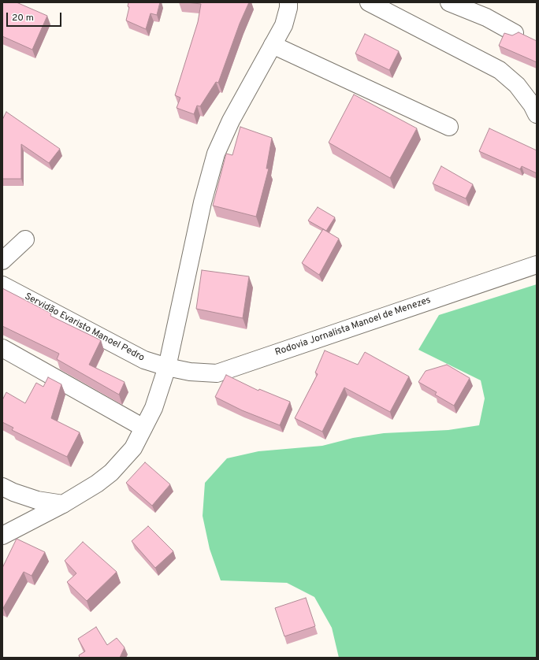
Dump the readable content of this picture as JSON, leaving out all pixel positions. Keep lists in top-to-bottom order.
{
  "streets": {
    "main road": ["Rodovia Jornalista Manoel de Menezes", "Servidão Evaristo Manoel Pedro"]
  },
  "crossings": [
    ["Rodovia Jornalista Manoel de Menezes", "Servidão Evaristo Manoel Pedro"]
  ],
  "scale_bar": "20 m"
}
